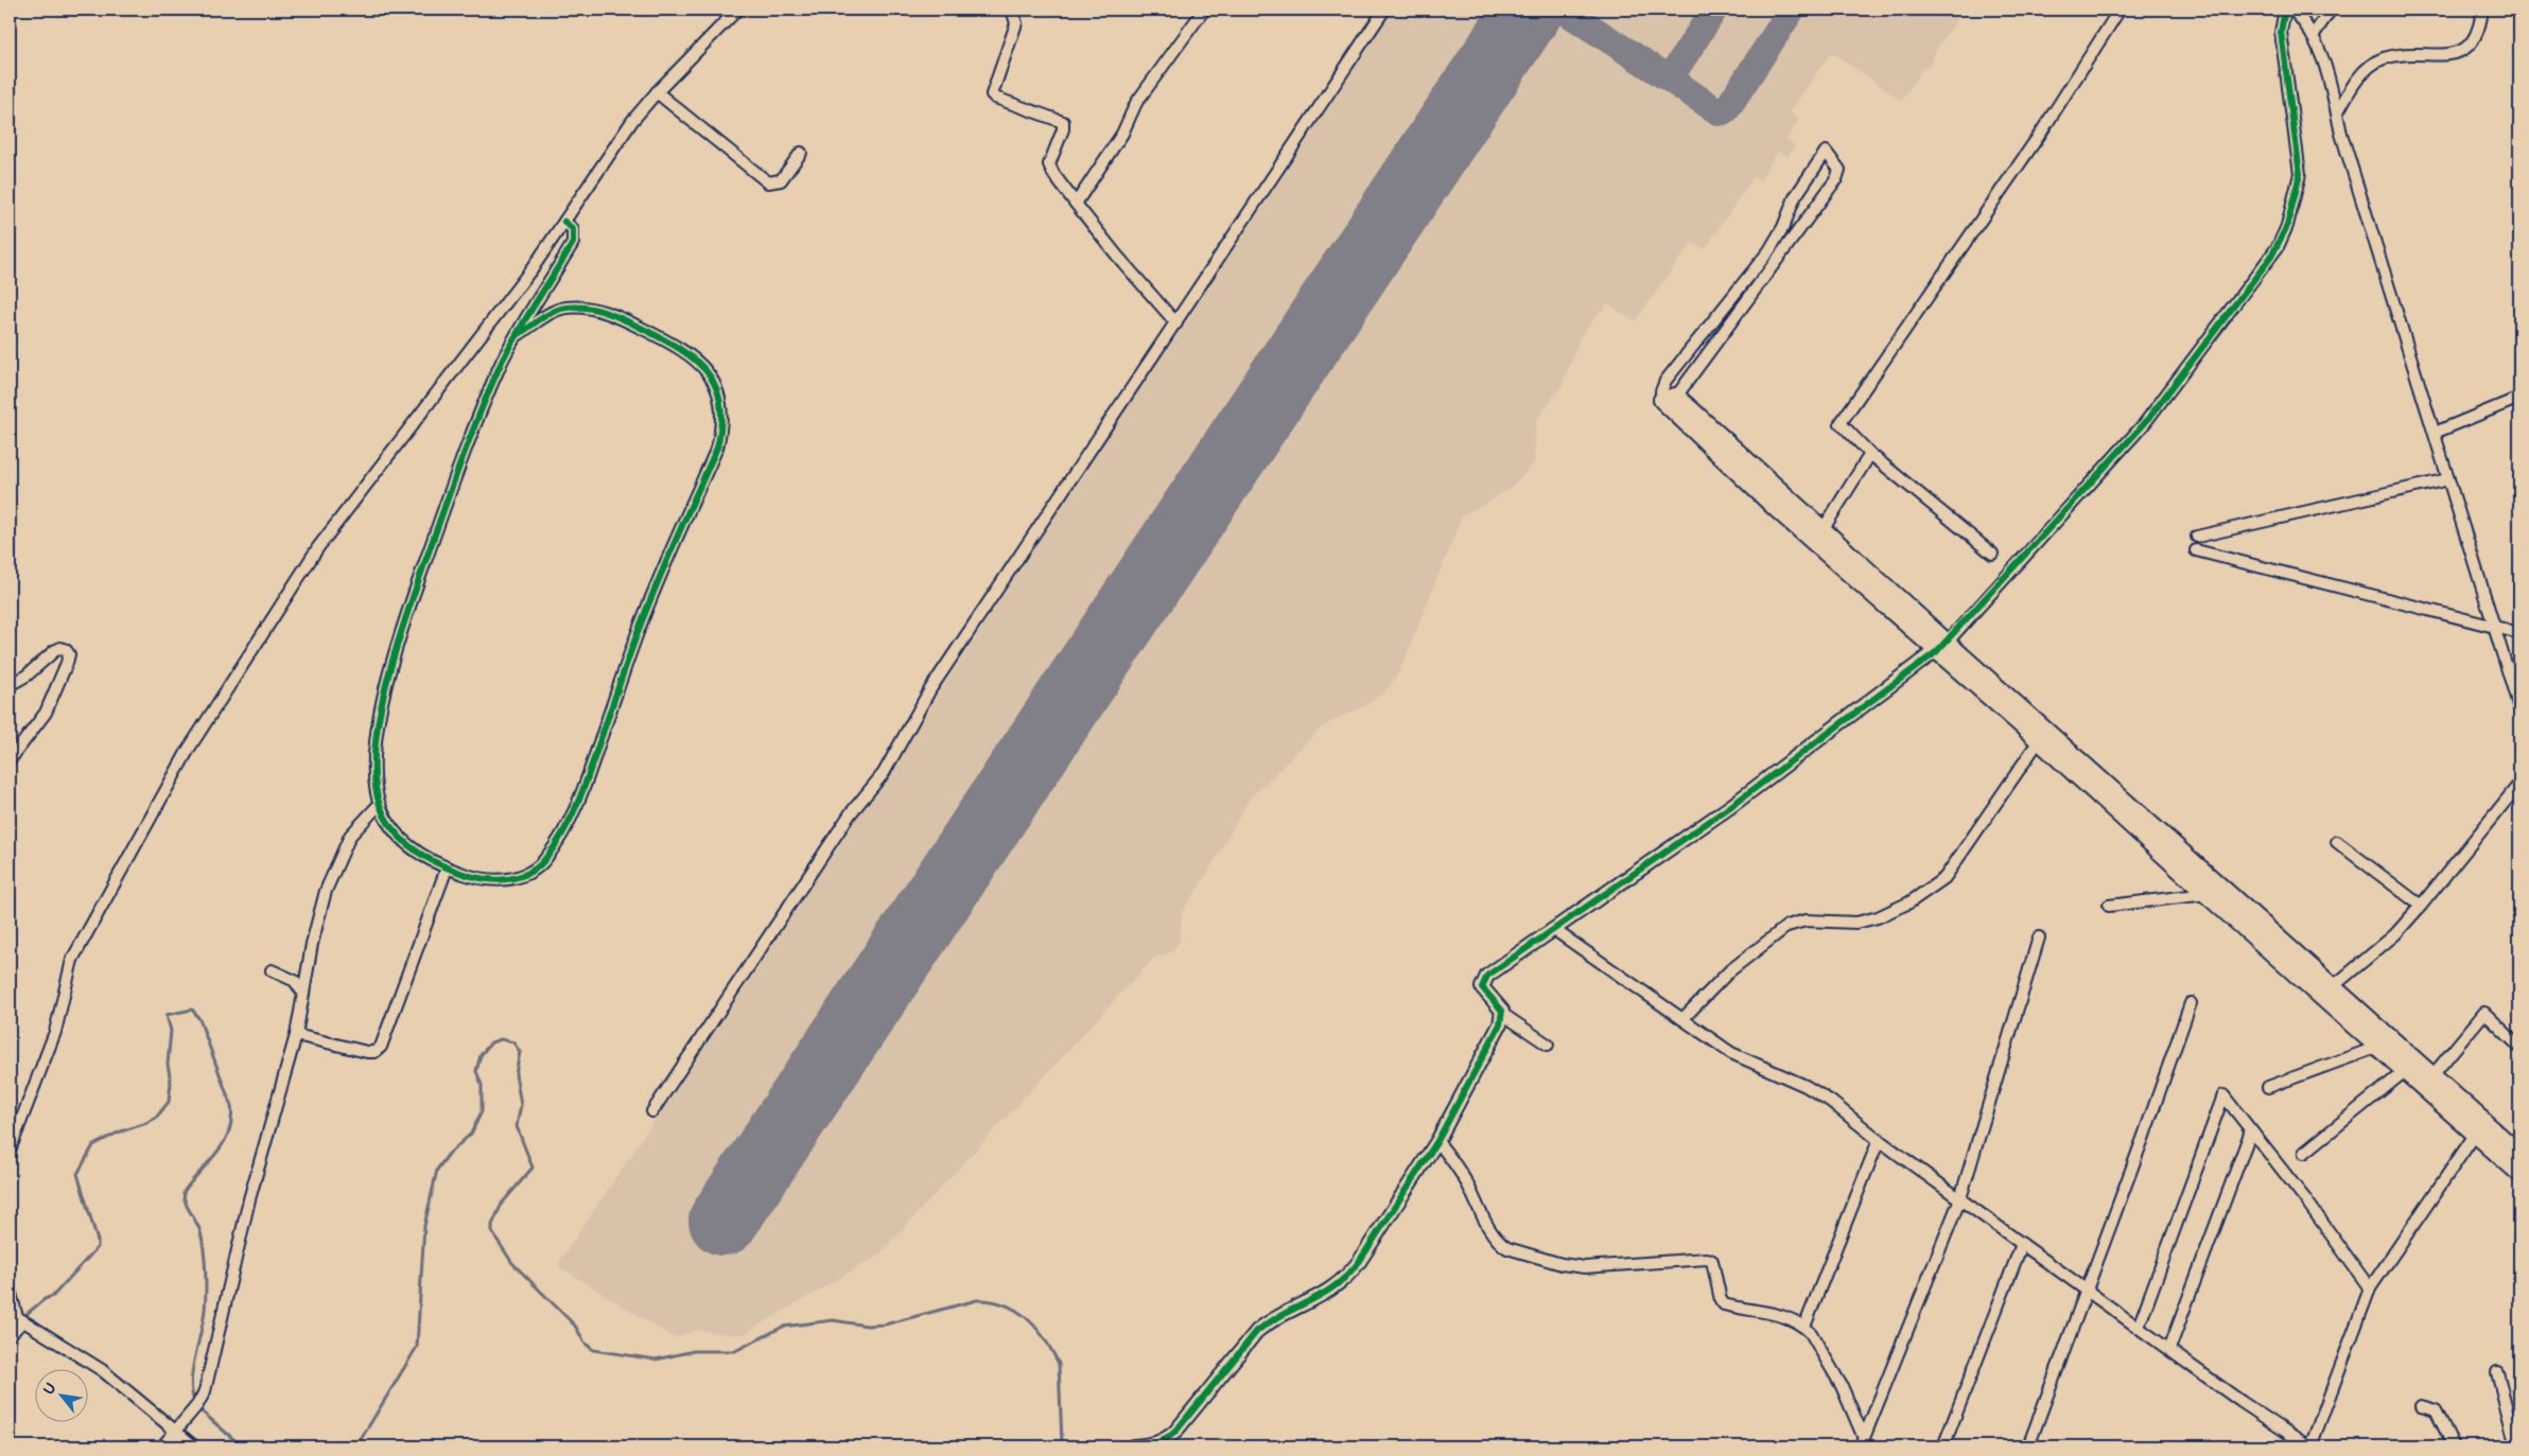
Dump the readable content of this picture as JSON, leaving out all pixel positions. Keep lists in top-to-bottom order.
{
  "north": "top left"
}
